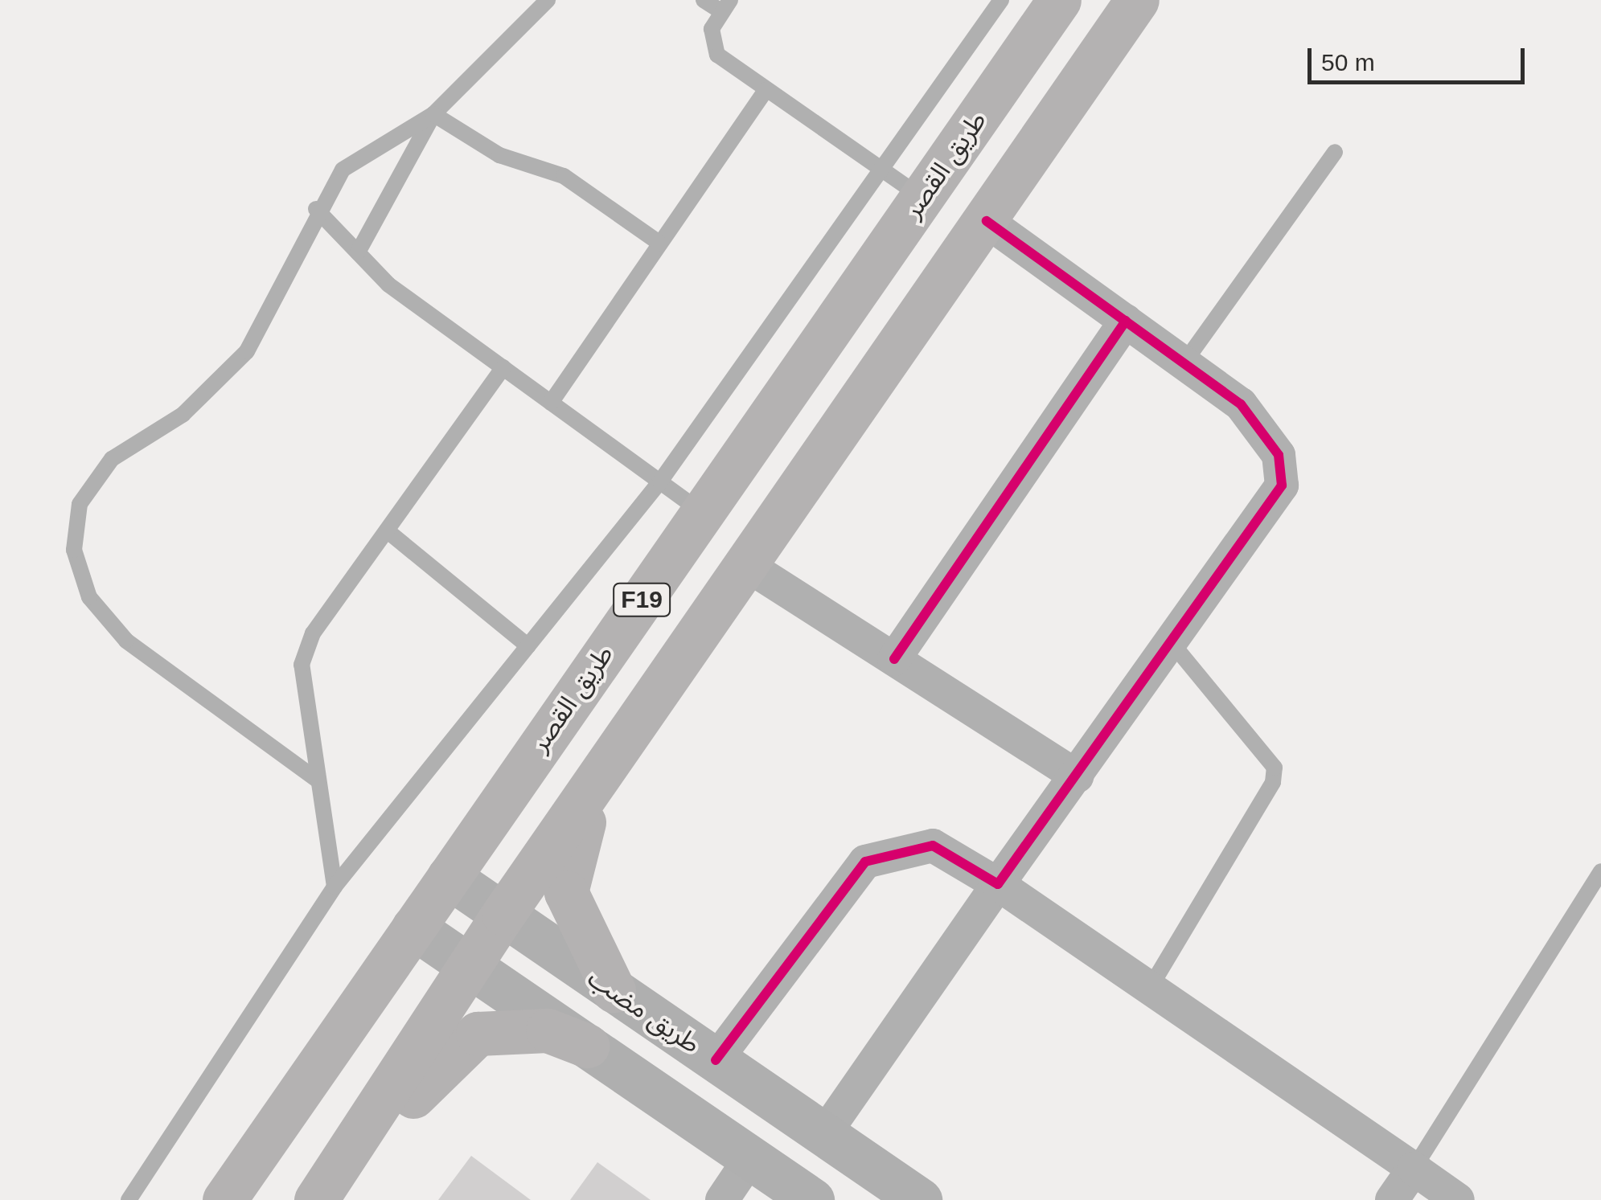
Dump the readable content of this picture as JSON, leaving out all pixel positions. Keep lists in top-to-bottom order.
{
  "streets": {
    "main road": ["طريق القصر", "F19", "طريق مضب"]
  },
  "crossings": [
    ["طريق القصر", "طريق مضب"],
    ["F19", "طريق مضب"]
  ],
  "scale_bar": "50 m"
}
